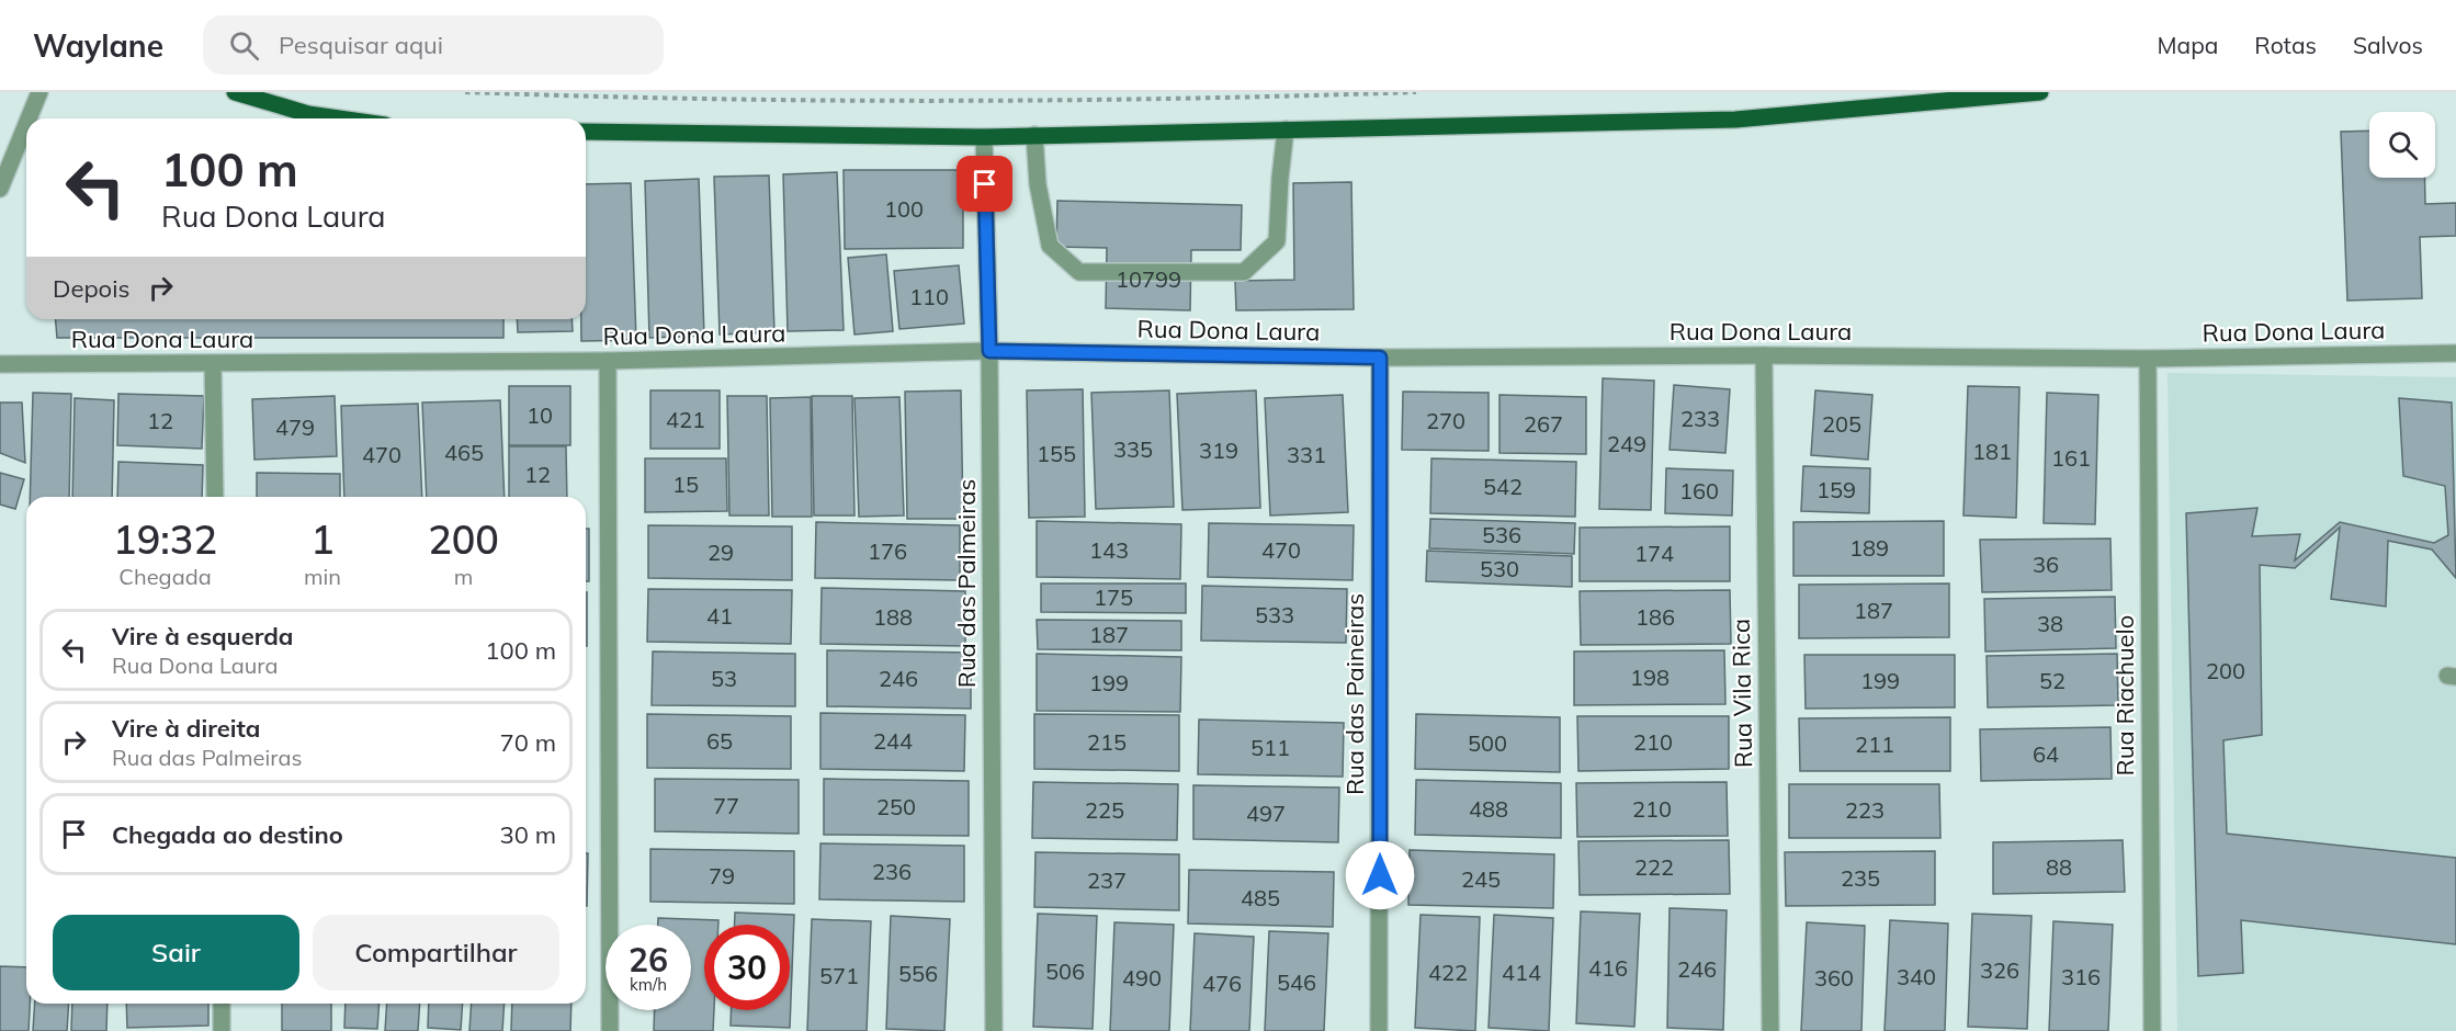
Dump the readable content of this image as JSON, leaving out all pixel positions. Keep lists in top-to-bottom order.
{
  "streets": {
    "street": [
      "Rua Dona Laura",
      "Rua das Palmeiras",
      "Rua Vila Rica",
      "Rua das Paineiras",
      "Rua Riachuelo"
    ]
  },
  "crossings": [
    ["Rua Dona Laura", "Rua das Palmeiras"],
    ["Rua Dona Laura", "Rua Vila Rica"],
    ["Rua Dona Laura", "Rua das Paineiras"],
    ["Rua Dona Laura", "Rua Riachuelo"]
  ],
  "house_numbers": [
    "100",
    "10799",
    "110",
    "10",
    "233",
    "421",
    "12",
    "270",
    "267",
    "205",
    "479",
    "249",
    "335",
    "319",
    "181",
    "465",
    "155",
    "470",
    "331",
    "161",
    "12",
    "15",
    "542",
    "159",
    "160",
    "536",
    "189",
    "143",
    "470",
    "176",
    "29",
    "174",
    "36",
    "530",
    "175",
    "187",
    "533",
    "41",
    "188",
    "186",
    "38",
    "187",
    "200",
    "198",
    "53",
    "246",
    "199",
    "52",
    "199",
    "65",
    "244",
    "215",
    "210",
    "500",
    "211",
    "511",
    "64",
    "77",
    "250",
    "488",
    "210",
    "225",
    "223",
    "497",
    "222",
    "88",
    "236",
    "79",
    "235",
    "245",
    "237",
    "485",
    "416",
    "246",
    "326",
    "506",
    "422",
    "414",
    "556",
    "571",
    "340",
    "316",
    "490",
    "360",
    "546",
    "476"
  ],
  "page": {
    "header": "Waylane",
    "search": "Pesquisar aqui",
    "nav": ["Mapa", "Rotas", "Salvos"],
    "turn": ["100 m", "Rua Dona Laura"],
    "then": "Depois",
    "eta": [
      "19:32",
      "Chegada",
      "1",
      "min",
      "200",
      "m"
    ],
    "list": [
      {
        "name": "Vire à esquerda",
        "note": "Rua Dona Laura",
        "value": "100 m"
      },
      {
        "name": "Vire à direita",
        "note": "Rua das Palmeiras",
        "value": "70 m"
      },
      {
        "name": "Chegada ao destino",
        "value": "30 m"
      }
    ],
    "buttons": ["Sair", "Compartilhar"],
    "speed": "26 km/h",
    "limit": "30"
  }
}
